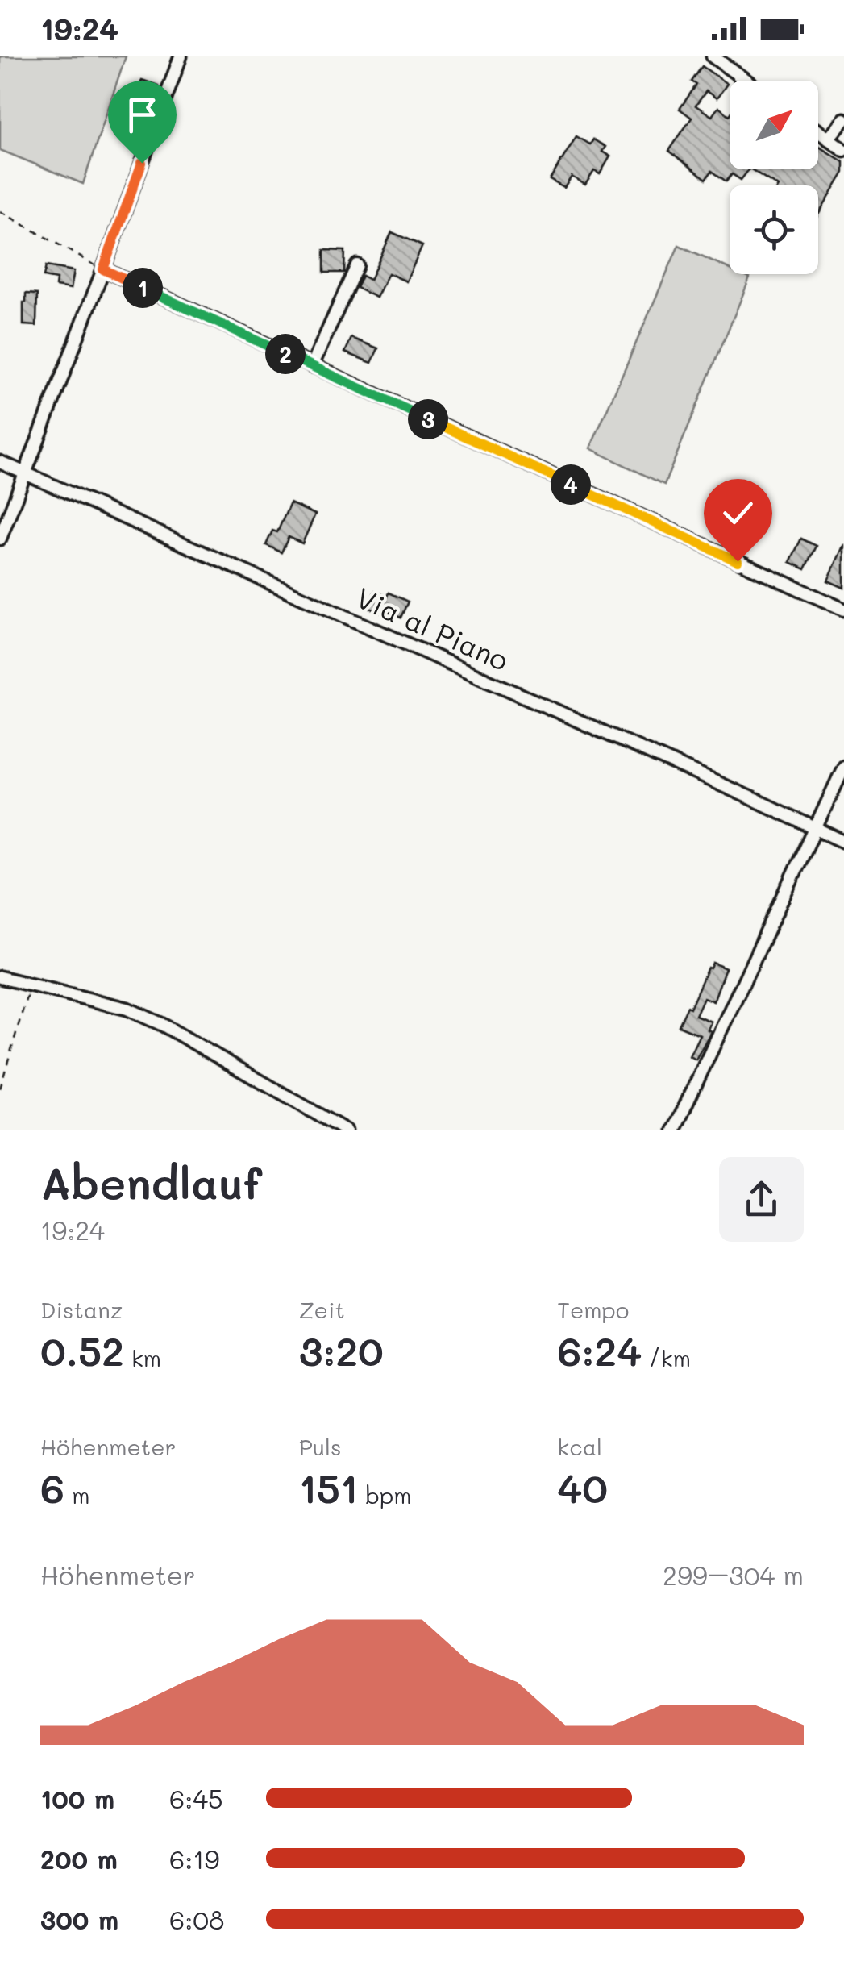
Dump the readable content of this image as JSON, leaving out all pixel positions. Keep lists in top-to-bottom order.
{
  "streets": {
    "street": ["Via al Piano"]
  },
  "north": "top right",
  "page": {
    "status": "19:24",
    "pins": [
      "1",
      "2",
      "3",
      "4"
    ],
    "heading": ["Abendlauf", "19:24"],
    "stats": [
      ["Distanz", "0.52 km"],
      ["Zeit", "3:20"],
      ["Tempo", "6:24 /km"],
      ["Höhenmeter", "6 m"],
      ["Puls", "151 bpm"],
      ["kcal", "40"]
    ],
    "chart": ["Höhenmeter", "299–304 m"],
    "list": [
      {
        "name": "100 m",
        "note": "6:45"
      },
      {
        "name": "200 m",
        "note": "6:19"
      },
      {
        "name": "300 m",
        "note": "6:08"
      }
    ]
  }
}
